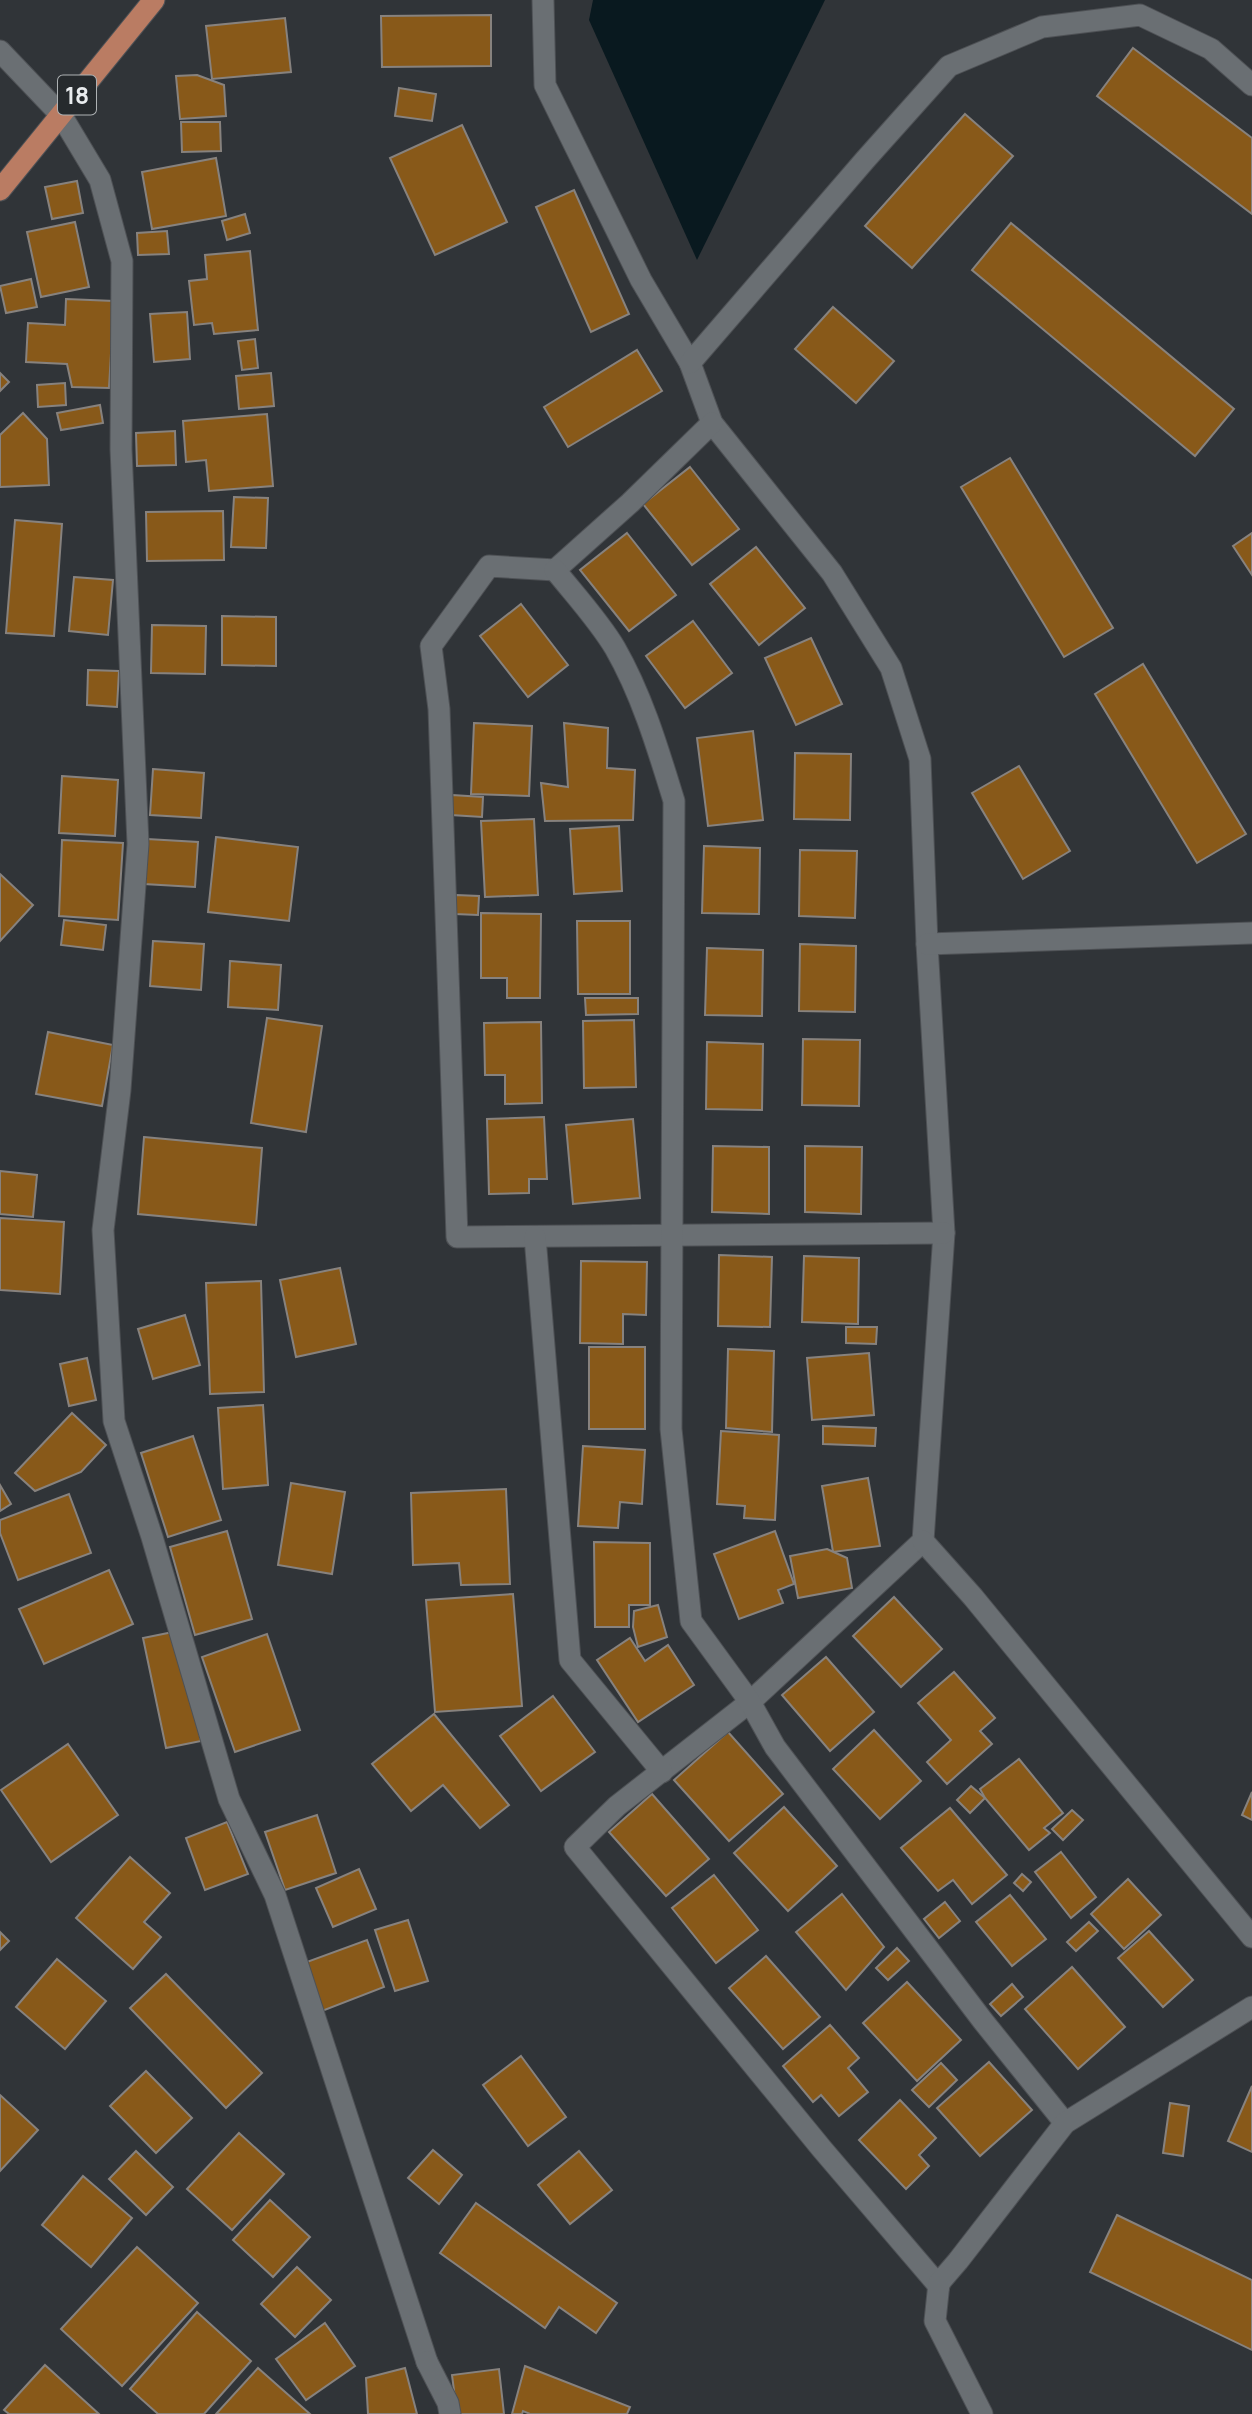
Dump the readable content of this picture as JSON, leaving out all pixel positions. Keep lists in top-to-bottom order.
{
  "streets": {
    "main road": ["18"]
  }
}
